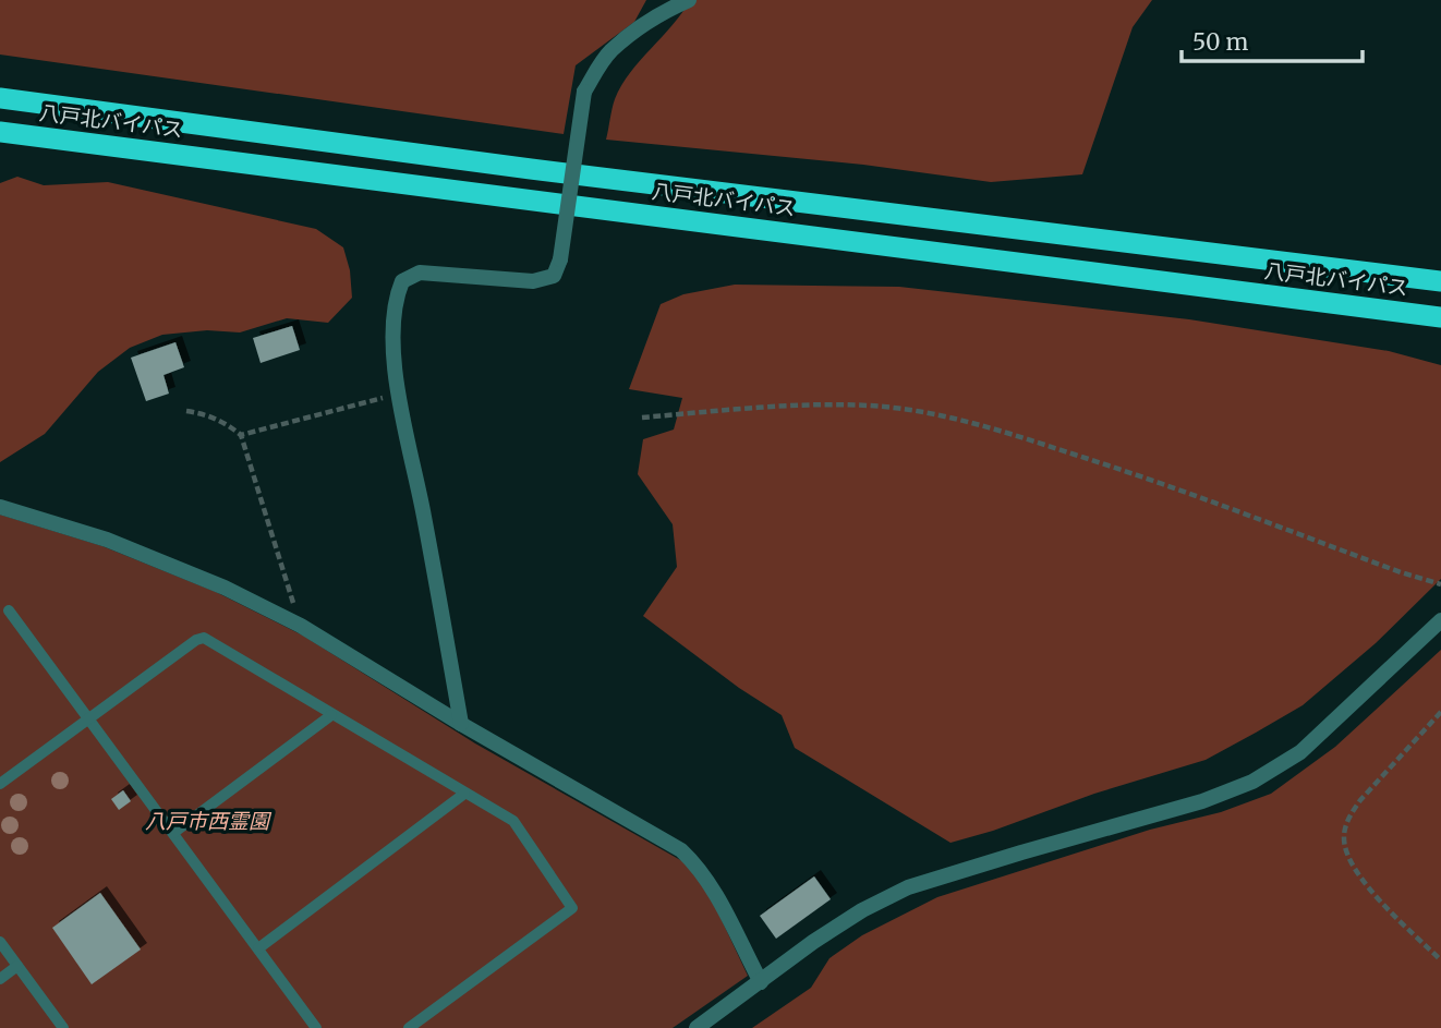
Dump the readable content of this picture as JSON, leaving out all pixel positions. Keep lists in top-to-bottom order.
{
  "streets": {
    "highway": ["八戸北バイパス"]
  },
  "parks": ["八戸市西霊園"],
  "scale_bar": "50 m"
}
